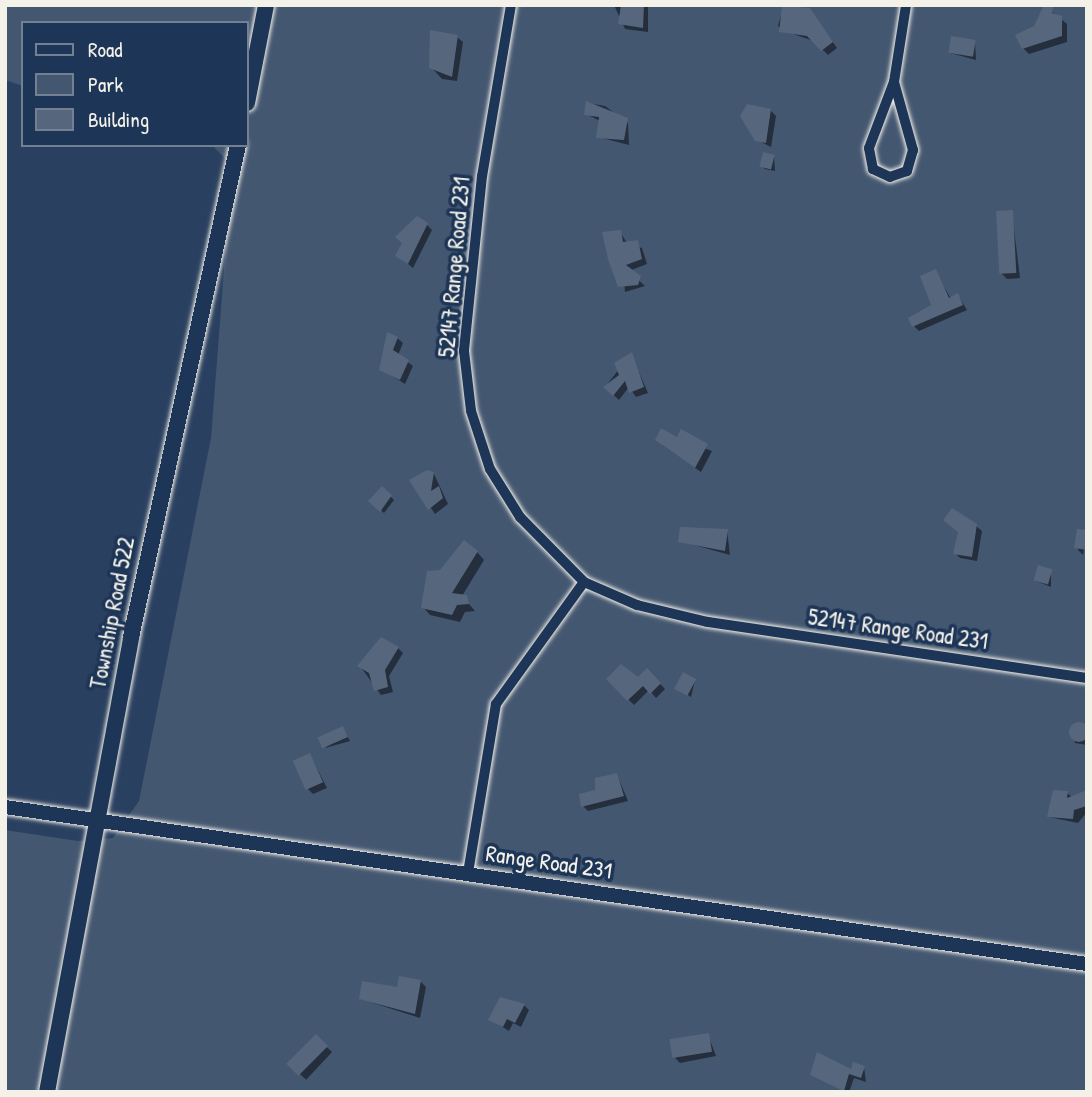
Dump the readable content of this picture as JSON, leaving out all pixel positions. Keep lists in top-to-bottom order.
{
  "streets": {
    "main road": ["Township Road 522"],
    "street": ["52147 Range Road 231", "Range Road 231"]
  },
  "crossings": [
    ["Township Road 522", "Range Road 231"]
  ],
  "legend": ["Road", "Park", "Building"]
}
